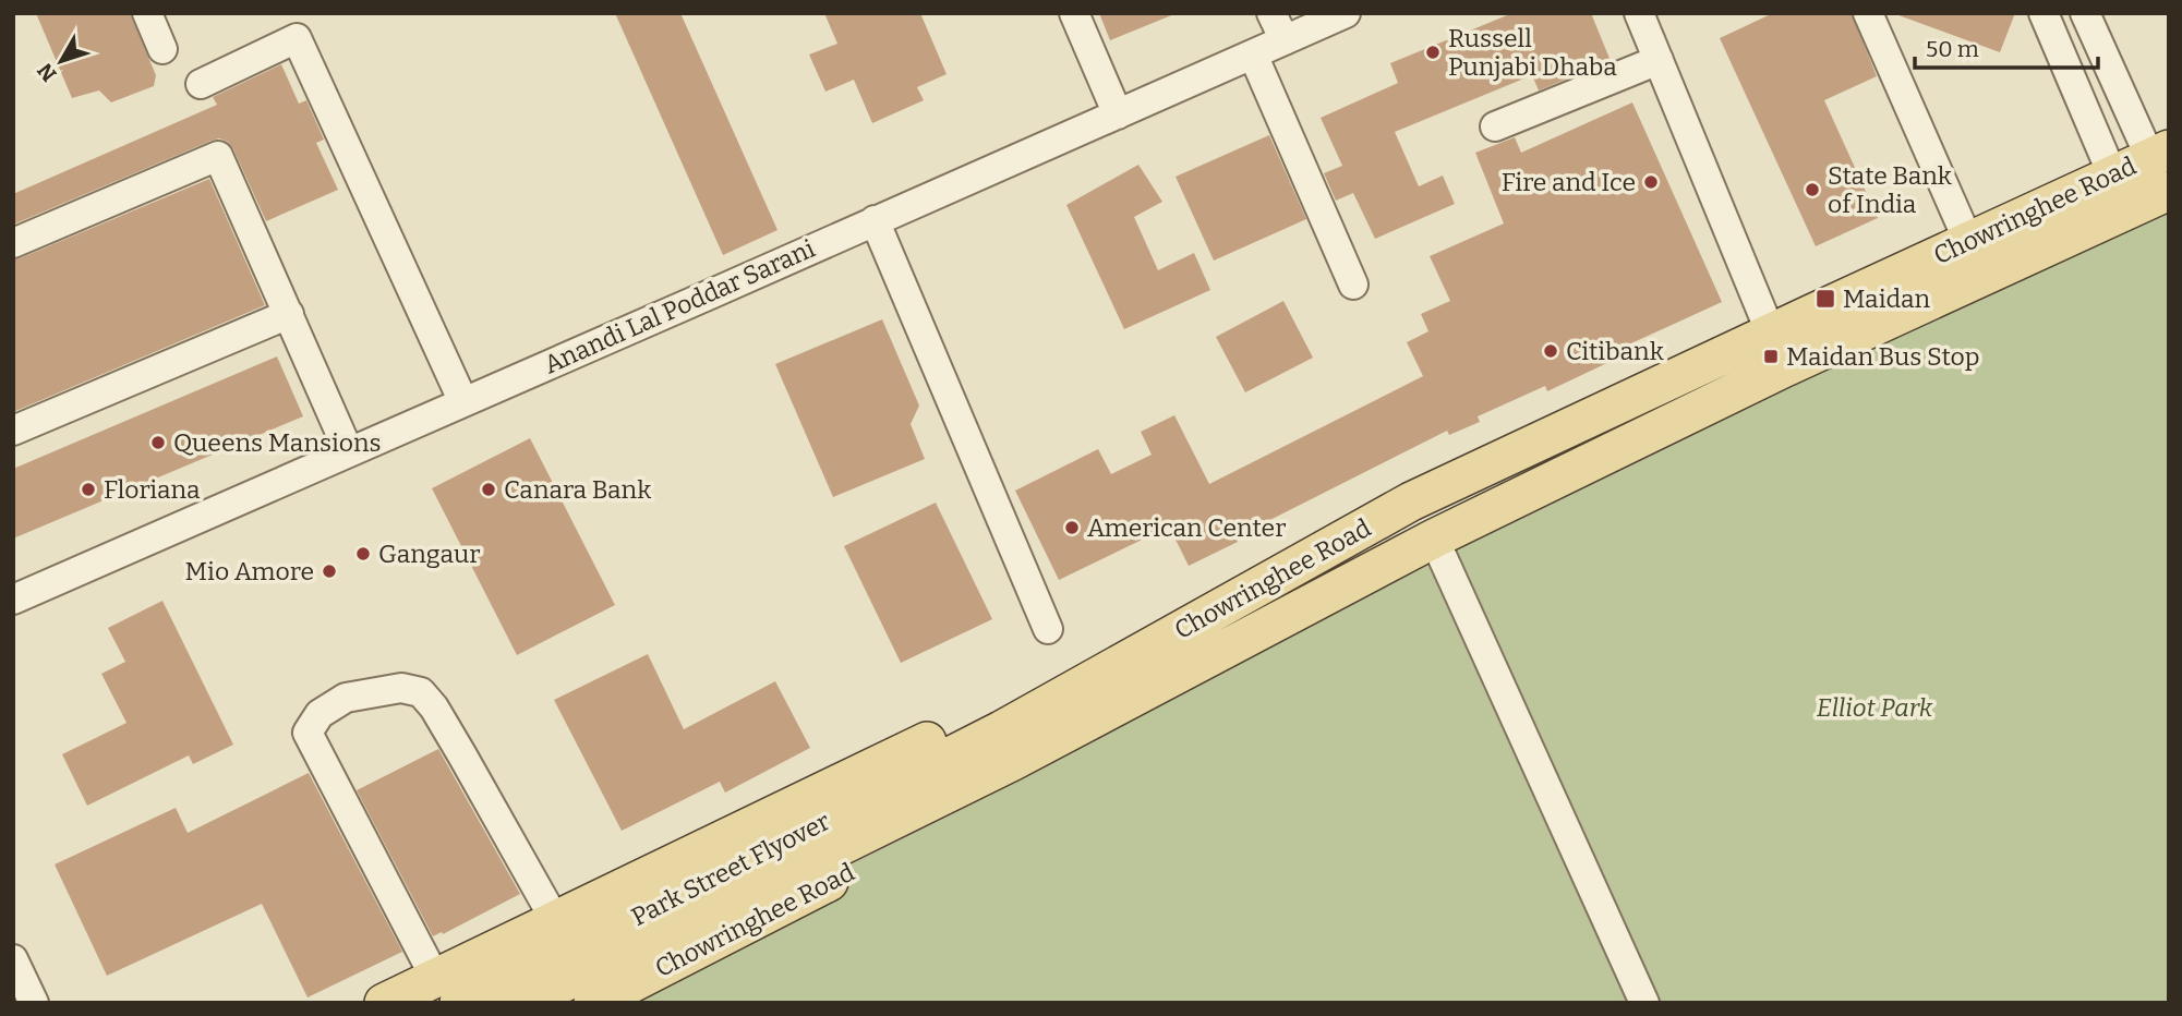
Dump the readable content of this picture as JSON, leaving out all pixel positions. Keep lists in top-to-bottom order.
{
  "streets": {
    "main road": ["Chowringhee Road", "Park Street Flyover"],
    "street": ["Anandi Lal Poddar Sarani"]
  },
  "crossings": [
    ["Chowringhee Road", "Park Street Flyover"]
  ],
  "parks": ["Elliot Park"],
  "places": {
    "other": [
      "Russell Punjabi Dhaba",
      "Fire and Ice",
      "State Bank of India",
      "Citibank",
      "Queens Mansions",
      "Floriana",
      "Canara Bank",
      "American Center",
      "Gangaur",
      "Mio Amore"
    ],
    "transit": ["Maidan", "Maidan Bus Stop"]
  },
  "scale_bar": "50 m",
  "north": "bottom left"
}
